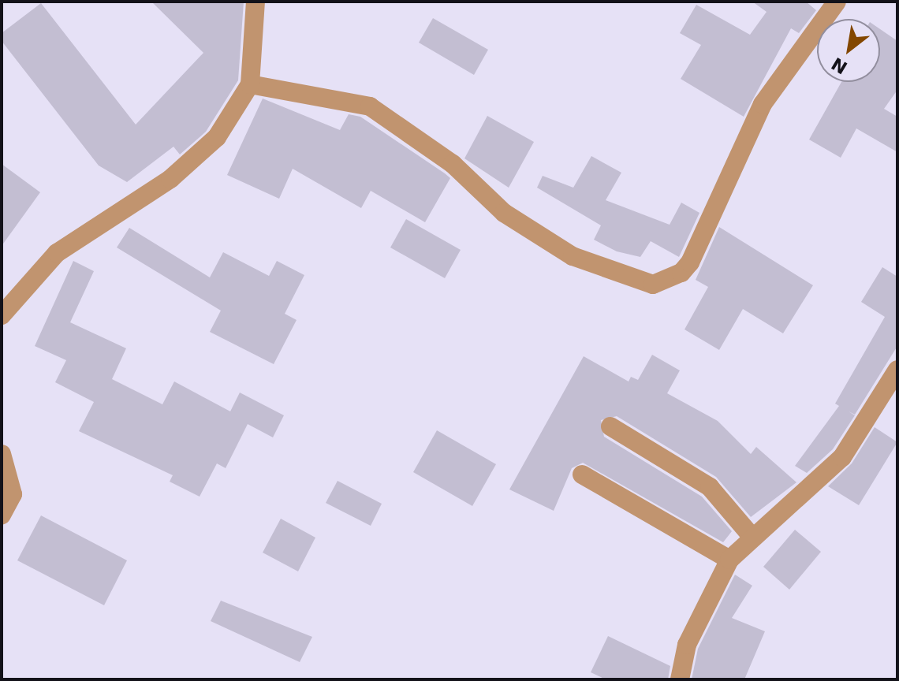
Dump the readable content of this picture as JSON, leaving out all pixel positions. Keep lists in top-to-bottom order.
{
  "north": "bottom left"
}
